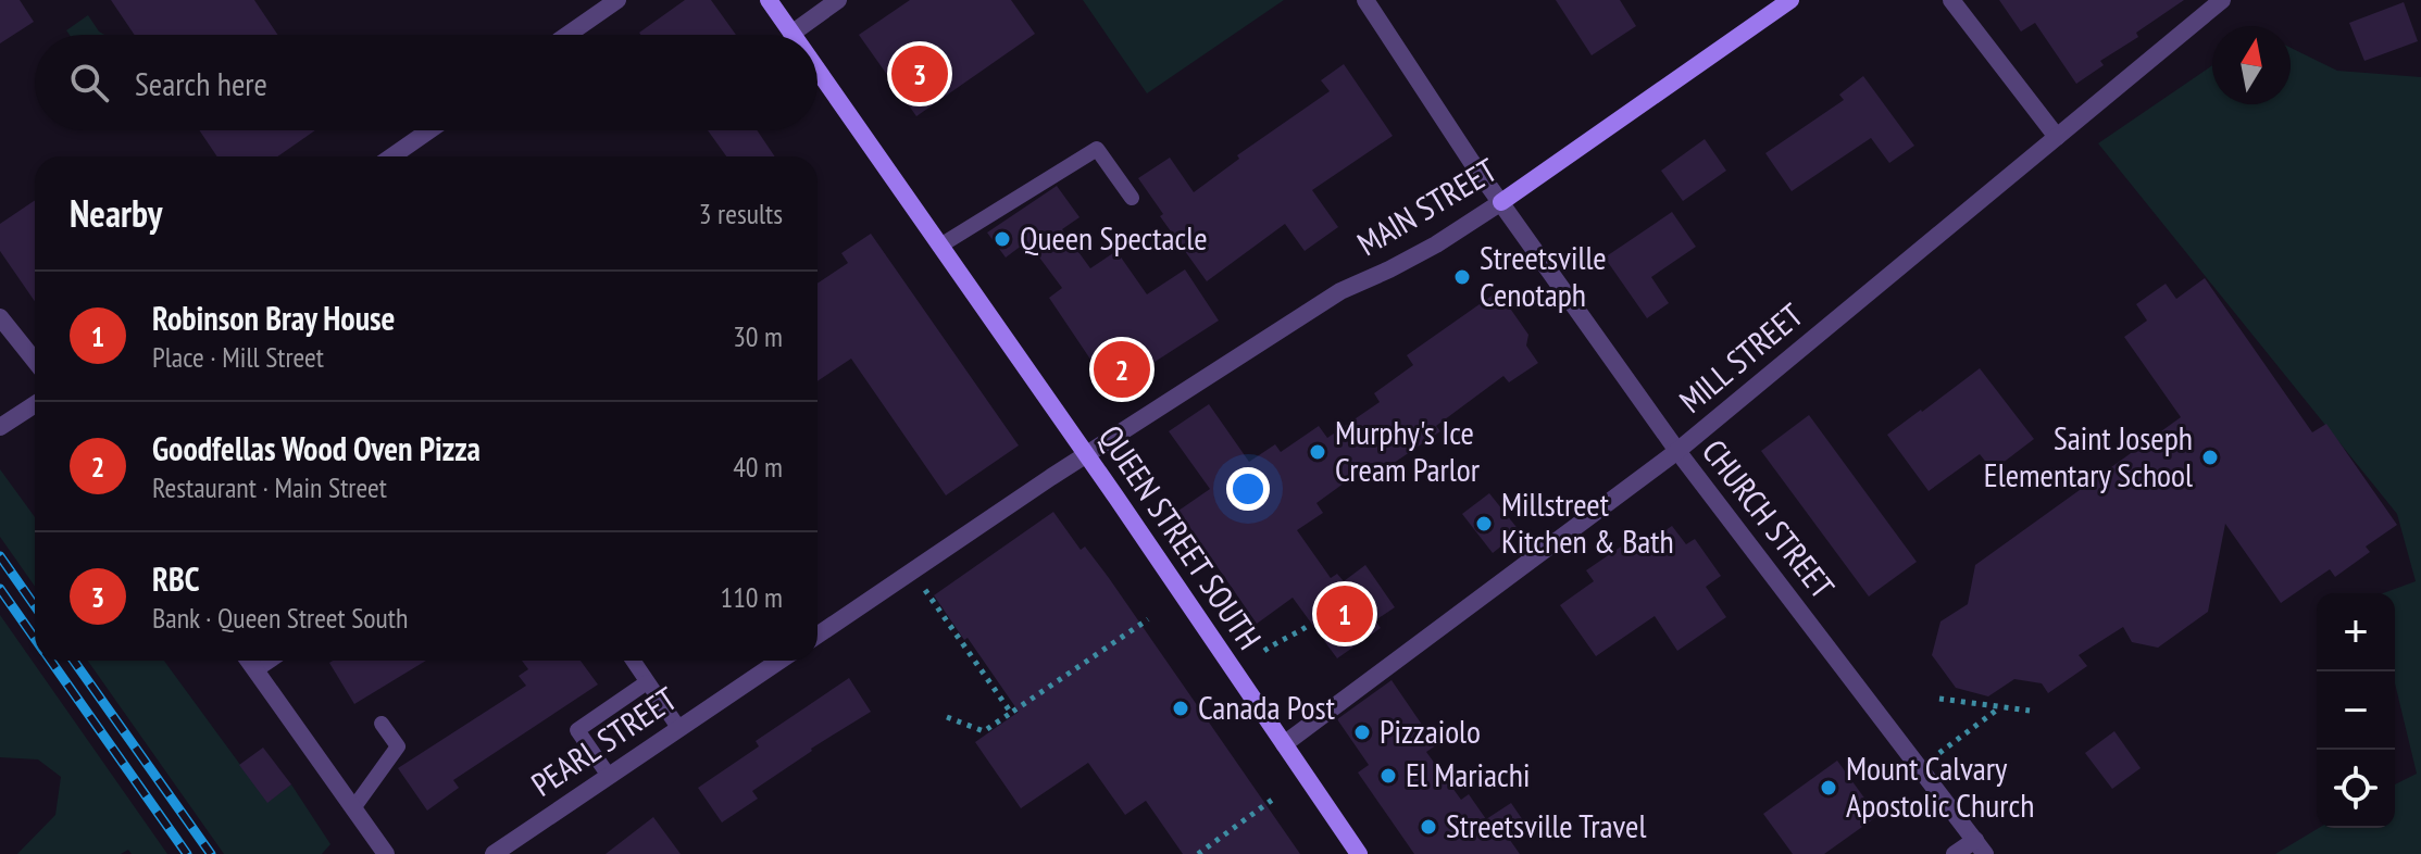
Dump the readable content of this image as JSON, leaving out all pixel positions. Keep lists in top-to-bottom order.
{
  "streets": {
    "main road": ["MAIN STREET", "QUEEN STREET SOUTH"],
    "street": ["MILL STREET", "CHURCH STREET", "PEARL STREET"]
  },
  "crossings": [
    ["MAIN STREET", "CHURCH STREET"],
    ["MAIN STREET", "QUEEN STREET SOUTH"],
    ["MILL STREET", "CHURCH STREET"],
    ["MILL STREET", "QUEEN STREET SOUTH"]
  ],
  "places": [
    "Queen Spectacle",
    "Streetsville Cenotaph",
    "Murphy's Ice Cream Parlor",
    "Saint Joseph Elementary School",
    "Millstreet Kitchen & Bath",
    "Canada Post",
    "Pizzaiolo",
    "El Mariachi",
    "Mount Calvary Apostolic Church",
    "Streetsville Travel"
  ],
  "north": "top",
  "page": {
    "search": "Search here",
    "pins": ["3", "2", "1"],
    "heading": ["Nearby", "3 results"],
    "list": [
      {
        "mark": "1",
        "name": "Robinson Bray House",
        "note": "Place · Mill Street",
        "value": "30 m"
      },
      {
        "mark": "2",
        "name": "Goodfellas Wood Oven Pizza",
        "note": "Restaurant · Main Street",
        "value": "40 m"
      },
      {
        "mark": "3",
        "name": "RBC",
        "note": "Bank · Queen Street South",
        "value": "110 m"
      }
    ],
    "map_buttons": ["+", "−"]
  }
}
